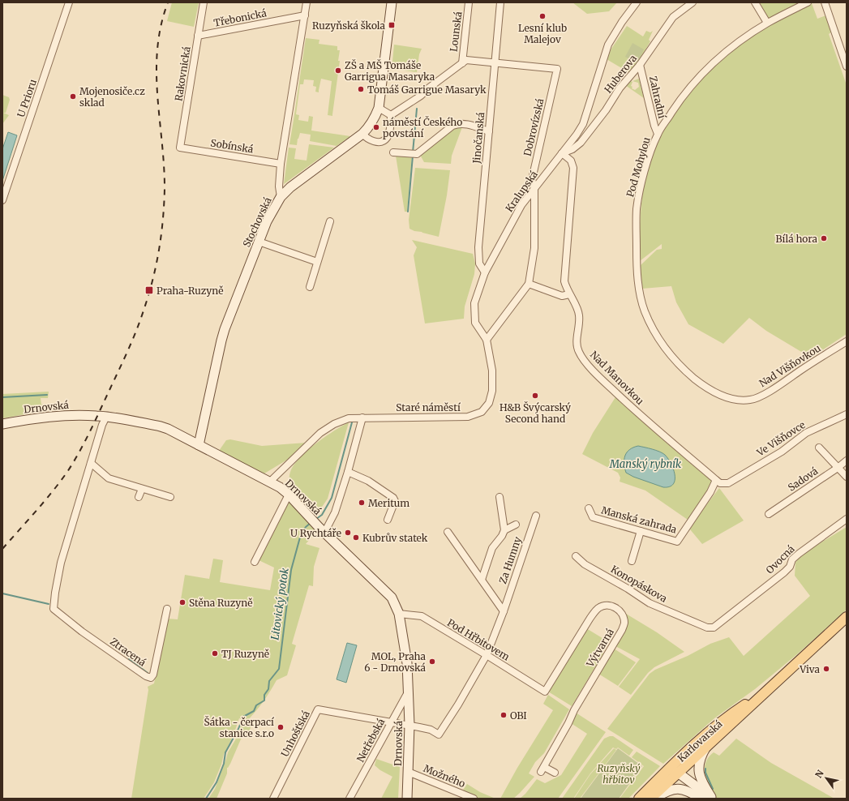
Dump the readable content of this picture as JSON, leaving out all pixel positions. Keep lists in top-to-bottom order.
{
  "streets": {
    "main road": ["Stochovská", "Drnovská", "Karlovarská"],
    "street": [
      "Třebonická",
      "Lounská",
      "Rakovnická",
      "Huberova",
      "Zahradní",
      "U Prioru",
      "Dobrovízská",
      "Jinočanská",
      "Sobínská",
      "Pod Mohylou",
      "Kralupská",
      "Nad Višňovkou",
      "Nad Manovkou",
      "Staré náměstí",
      "Ve Višňovce",
      "Sadová",
      "Manská zahrada",
      "Ovocná",
      "Za Humny",
      "Konopáskova",
      "Pod Hřbitovem",
      "Výtvarná",
      "Ztracená",
      "Unhošťská",
      "Netřebská",
      "Možného"
    ]
  },
  "crossings": [
    ["Třebonická", "Rakovnická"],
    ["Třebonická", "Stochovská"],
    ["Rakovnická", "Sobínská"],
    ["Huberova", "Zahradní"],
    ["Huberova", "Kralupská"],
    ["Huberova", "Nad Manovkou"],
    ["Zahradní", "Pod Mohylou"],
    ["Dobrovízská", "Jinočanská"],
    ["Dobrovízská", "Kralupská"],
    ["Jinočanská", "Kralupská"],
    ["Sobínská", "Stochovská"],
    ["Pod Mohylou", "Nad Višňovkou"],
    ["Kralupská", "Nad Manovkou"],
    ["Kralupská", "Staré náměstí"],
    ["Stochovská", "Drnovská"],
    ["Nad Manovkou", "Ve Višňovce"],
    ["Nad Manovkou", "Manská zahrada"],
    ["Drnovská", "Staré náměstí"],
    ["Drnovská", "Za Humny"],
    ["Drnovská", "Pod Hřbitovem"],
    ["Drnovská", "Netřebská"],
    ["Drnovská", "Možného"],
    ["Ovocná", "Konopáskova"],
    ["Za Humny", "Pod Hřbitovem"],
    ["Pod Hřbitovem", "Výtvarná"],
    ["Unhošťská", "Netřebská"]
  ],
  "water": ["Manský rybník", "Litovický potok"],
  "parks": ["Ruzyňský hřbitov"],
  "places": {
    "other": [
      "Lesní klub Malejov",
      "ZŠ a MŠ Tomáše Garrigua Masaryka",
      "Tomáš Garrigue Masaryk",
      "Mojenosiče.cz sklad",
      "náměstí Českého povstání",
      "Bílá hora",
      "H&B Švýcarský Second hand",
      "Meritum",
      "U Rychtáře",
      "Kubrův statek",
      "Stěna Ruzyně",
      "TJ Ruzyně",
      "MOL, Praha 6 - Drnovská",
      "Viva",
      "OBI",
      "Šátka - čerpací stanice s.r.o"
    ],
    "transit": ["Ruzyňská škola", "Praha-Ruzyně"]
  },
  "north": "top left"
}
